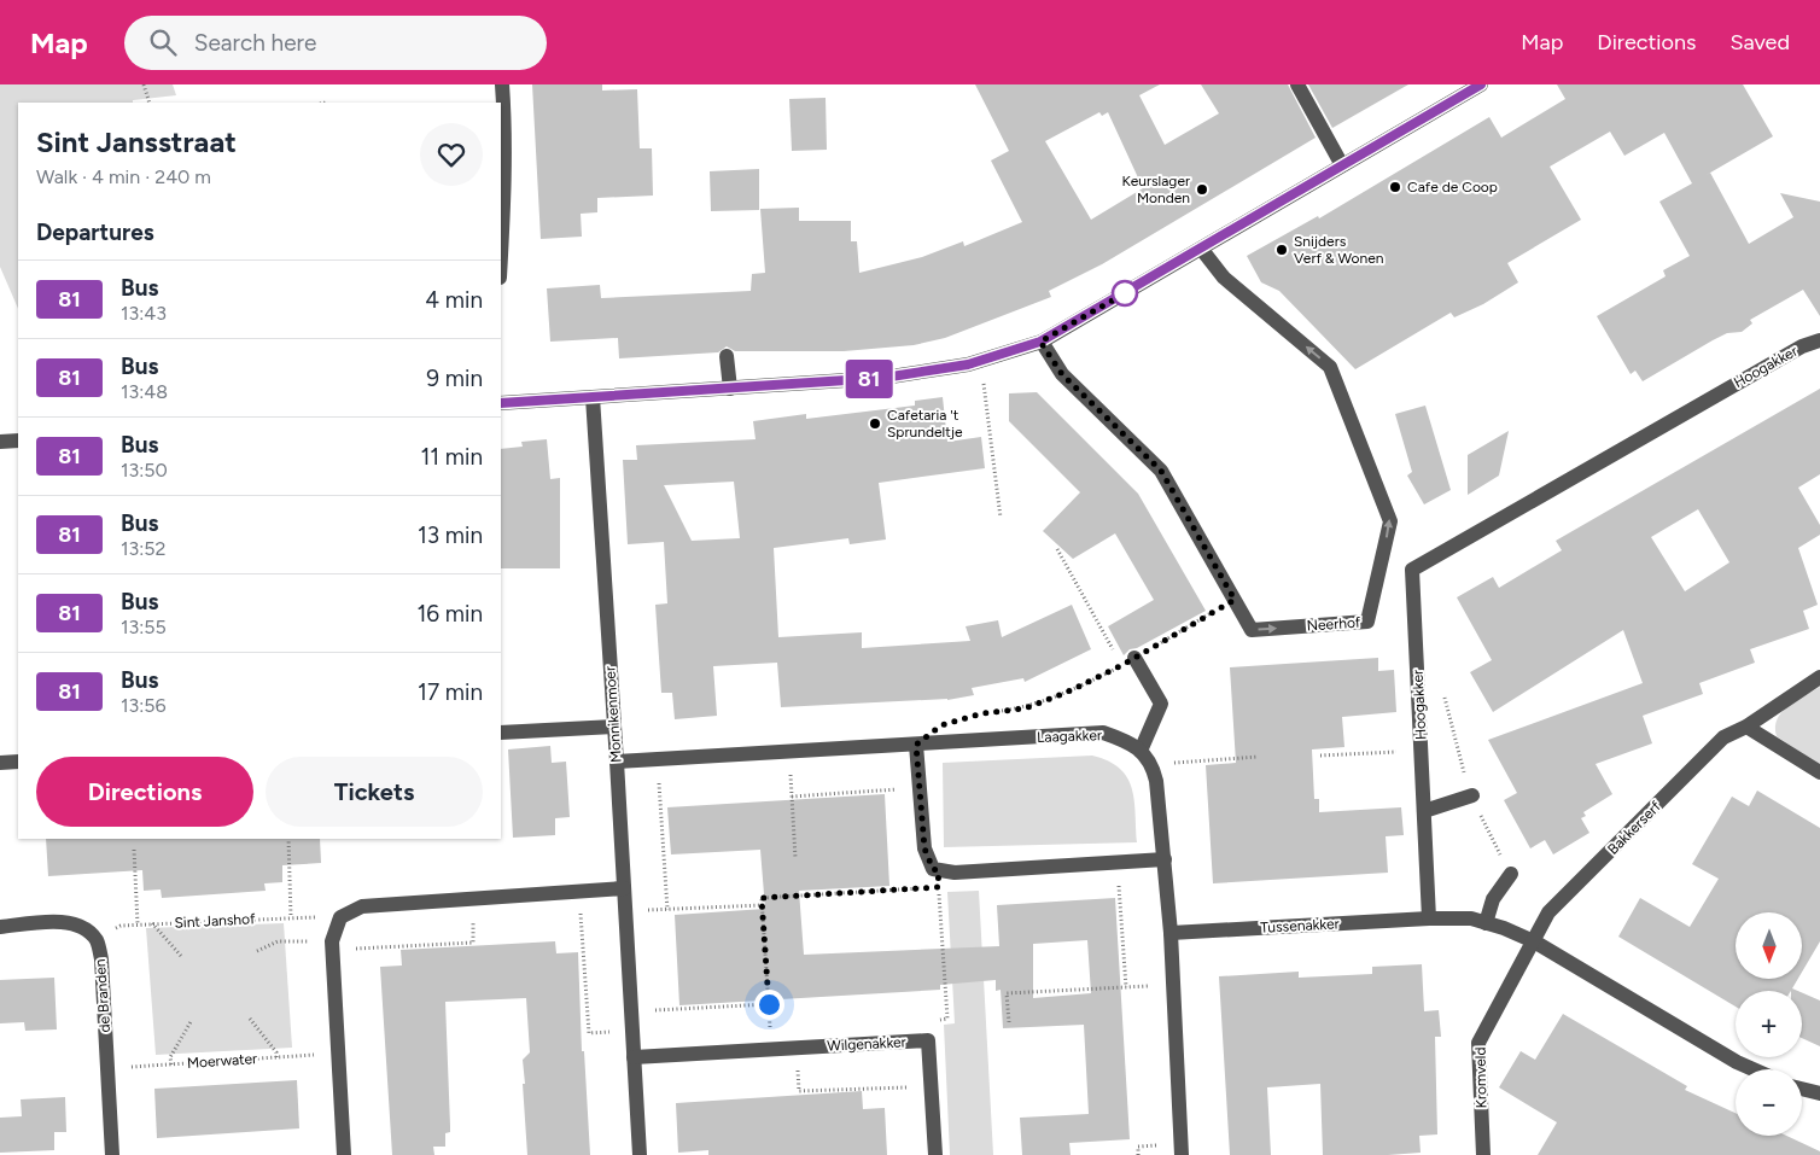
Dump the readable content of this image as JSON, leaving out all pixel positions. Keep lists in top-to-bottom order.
{
  "streets": {
    "street": [
      "Hoogakker",
      "Neerhof",
      "Monnikenmoer",
      "Laagakker",
      "Bakkerserf",
      "Tussenakker",
      "de Branden",
      "Wilgenakker",
      "Kromveld"
    ],
    "path": ["Sint Janshof", "Moerwater"]
  },
  "crossings": [
    ["Hoogakker", "Tussenakker"],
    ["Monnikenmoer", "Laagakker"],
    ["Monnikenmoer", "Wilgenakker"],
    ["Bakkerserf", "Kromveld"],
    ["Sint Janshof", "de Branden"],
    ["de Branden", "Moerwater"]
  ],
  "places": [
    "Cafe de Coop",
    "Keurslager Monden",
    "Snijders Verf & Wonen",
    "Cafetaria 't Sprundeltje"
  ],
  "lines": ["bus line 81"],
  "north": "bottom",
  "page": {
    "header": "Map",
    "search": "Search here",
    "nav": ["Map", "Directions", "Saved"],
    "on_map": "81",
    "heading": [
      ["Sint Jansstraat", "Walk · 4 min · 240 m"],
      "Departures"
    ],
    "list": [
      {
        "mark": "81",
        "name": "Bus",
        "note": "13:43",
        "value": "4 min"
      },
      {
        "mark": "81",
        "name": "Bus",
        "note": "13:48",
        "value": "9 min"
      },
      {
        "mark": "81",
        "name": "Bus",
        "note": "13:50",
        "value": "11 min"
      },
      {
        "mark": "81",
        "name": "Bus",
        "note": "13:52",
        "value": "13 min"
      },
      {
        "mark": "81",
        "name": "Bus",
        "note": "13:55",
        "value": "16 min"
      },
      {
        "mark": "81",
        "name": "Bus",
        "note": "13:56",
        "value": "17 min"
      }
    ],
    "buttons": ["Directions", "Tickets"],
    "map_buttons": ["+", "−"]
  }
}
